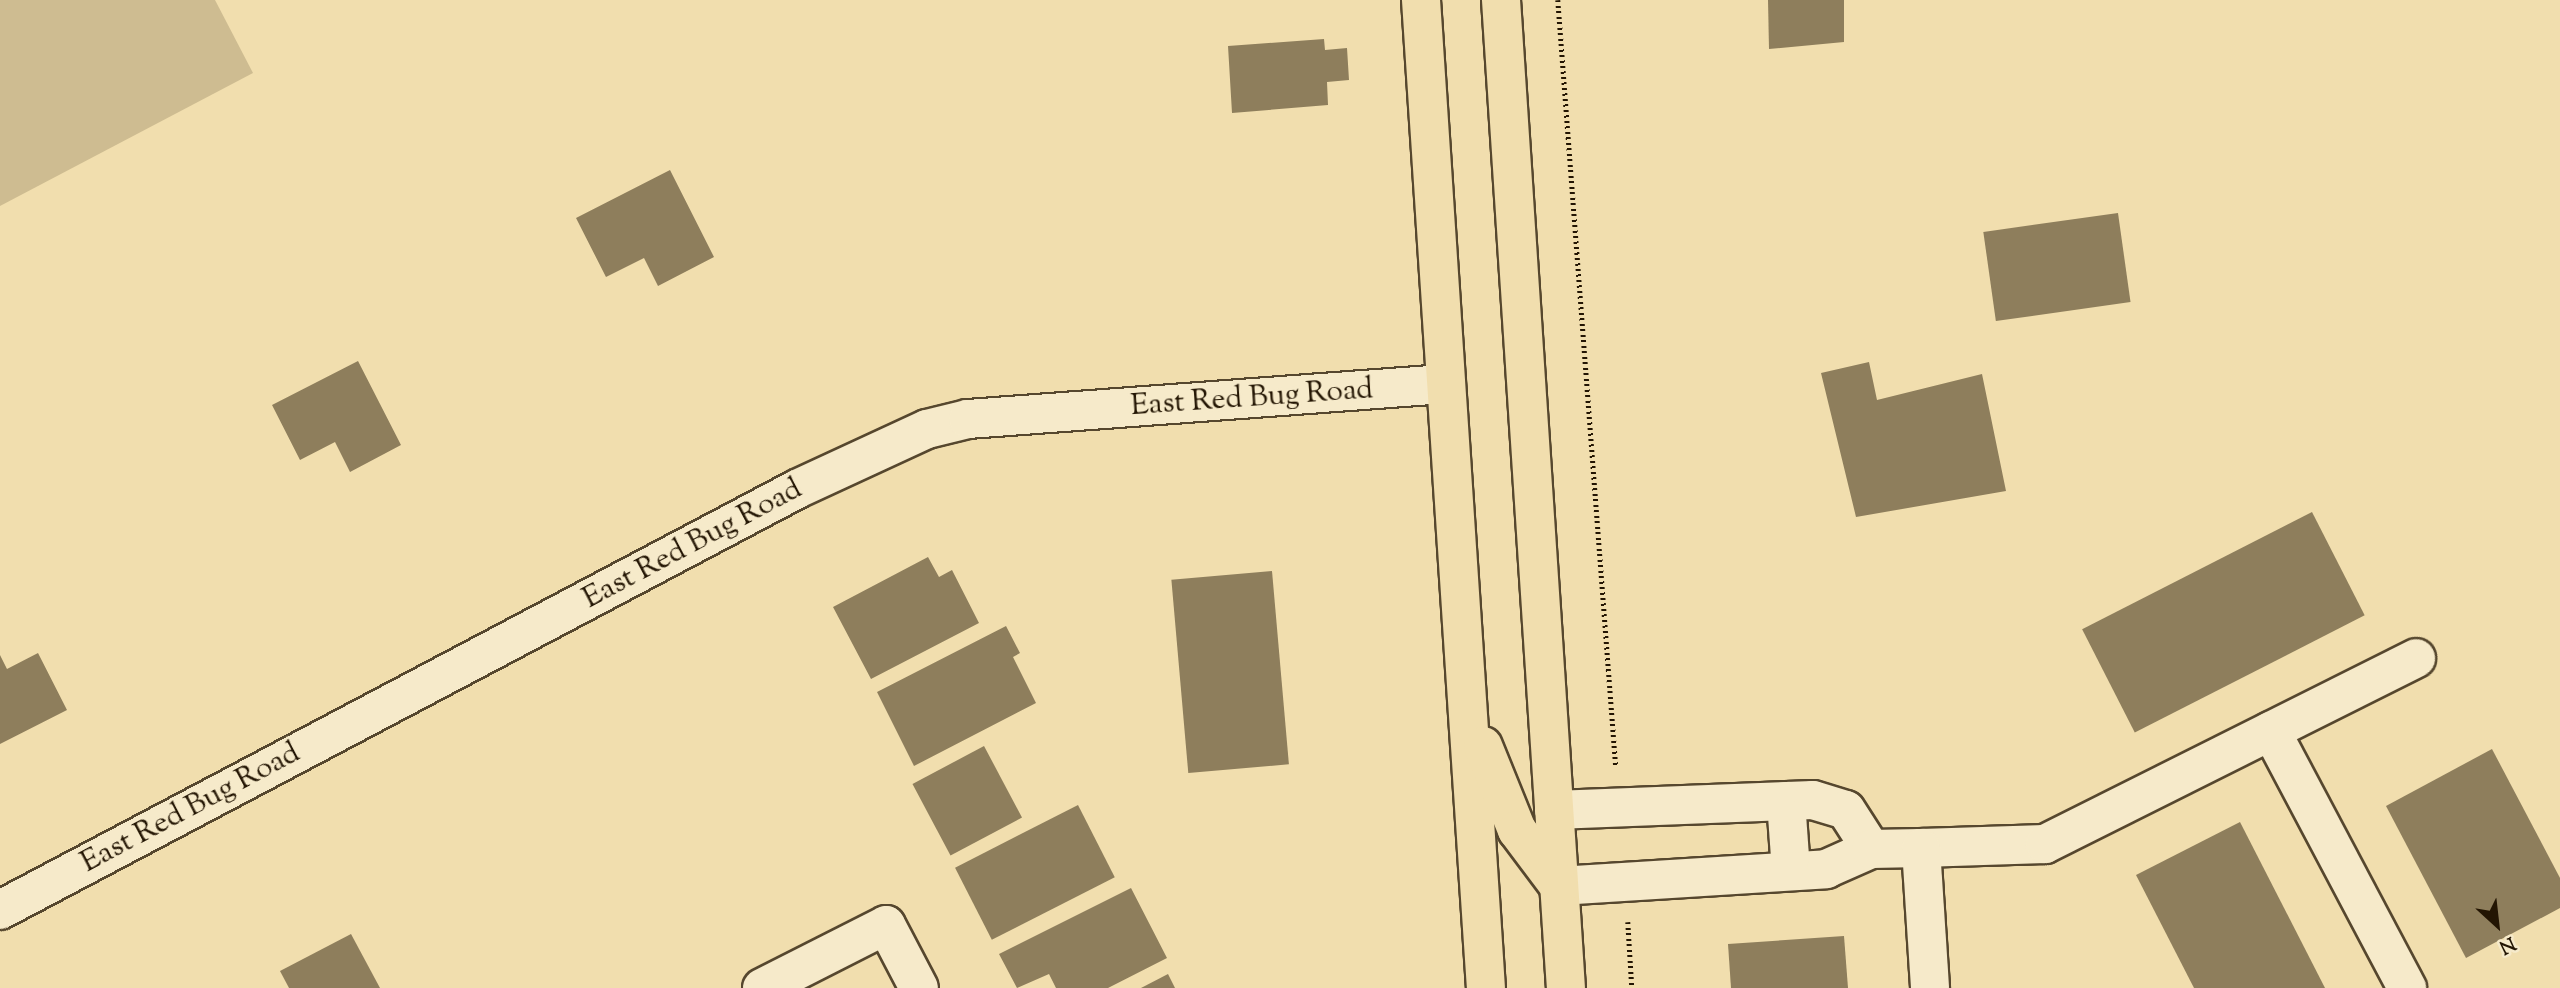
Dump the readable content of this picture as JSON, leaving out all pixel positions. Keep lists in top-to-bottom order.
{
  "streets": {
    "street": ["East Red Bug Road"]
  },
  "north": "bottom right"
}
